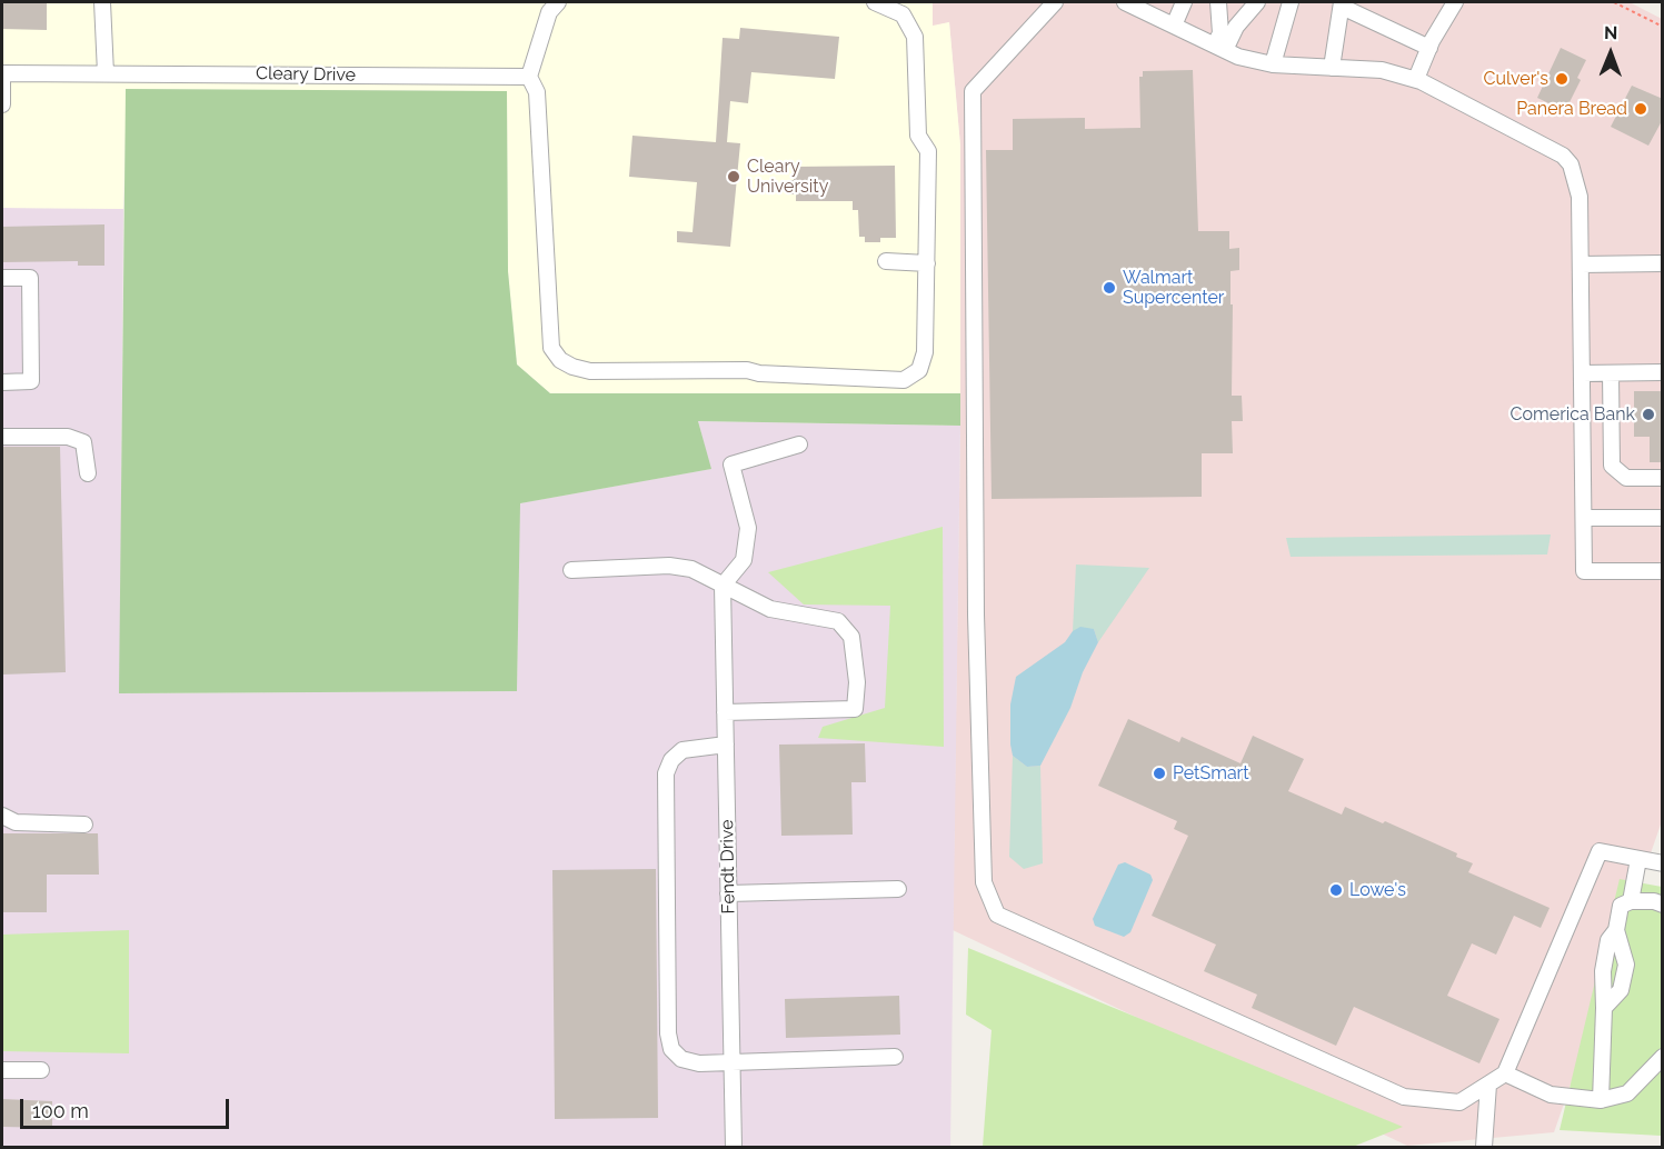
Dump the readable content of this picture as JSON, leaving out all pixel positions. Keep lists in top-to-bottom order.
{
  "streets": {
    "street": ["Cleary Drive", "Fendt Drive"]
  },
  "places": [
    "Culver's",
    "Panera Bread",
    "Cleary University",
    "Walmart Supercenter",
    "Comerica Bank",
    "PetSmart",
    "Lowe's"
  ],
  "scale_bar": "100 m",
  "north": "top"
}
